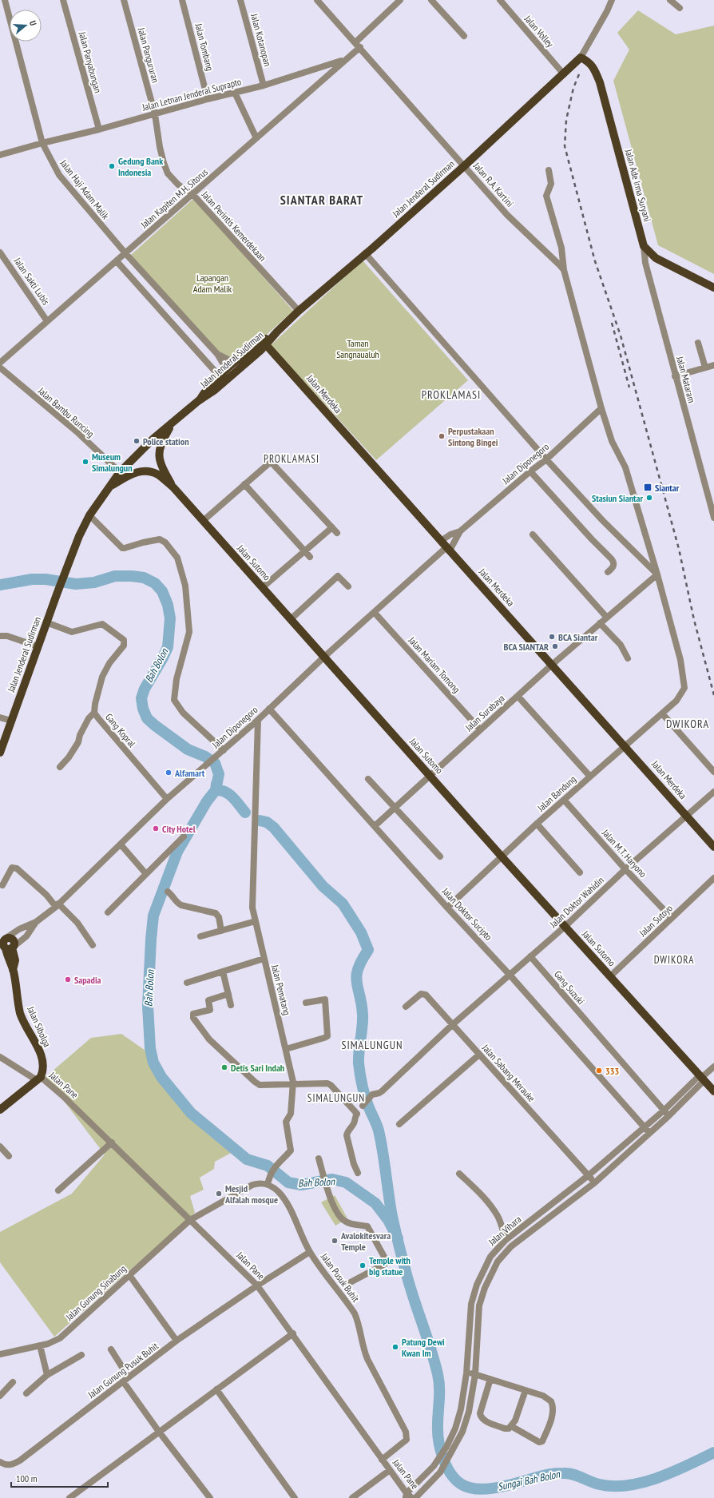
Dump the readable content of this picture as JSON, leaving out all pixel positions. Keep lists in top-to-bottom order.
{
  "streets": {
    "main road": [
      "Jalan Ade Irma Suryani",
      "Jalan Jenderal Sudirman",
      "Jalan Merdeka",
      "Jalan Sutomo",
      "Jalan Sibolga"
    ],
    "street": [
      "Jalan Volley",
      "Jalan Kotanopan",
      "Jalan Tombang",
      "Jalan Pangururan",
      "Jalan Panyabungan",
      "Jalan Letnan Jenderal Suprapto",
      "Jalan R.A. Kartini",
      "Jalan Haji Adam Malik",
      "Jalan Kapiten M.H. Sitorus",
      "Jalan Perintis Kemerdekaan",
      "Jalan Sakti Lubis",
      "Jalan Mataram",
      "Jalan Bambu Runcing",
      "Jalan Diponegoro",
      "Jalan Mariam Tomong",
      "Jalan Surabaya",
      "Gang Kopral",
      "Jalan Bandung",
      "Jalan M.T. Haryono",
      "Jalan Doktor Wahidin",
      "Jalan Doktor Sucipto",
      "Jalan Sutoyo",
      "Gang Suzuki",
      "Jalan Pematang",
      "Jalan Sabang Merauke",
      "Jalan Pane",
      "Jalan Vihara",
      "Jalan Pusuk Buhit",
      "Jalan Gunung Sinabung",
      "Jalan Gunung Pusuk Buhit"
    ]
  },
  "crossings": [
    ["Jalan Volley", "Jalan Jenderal Sudirman"],
    ["Jalan Kotanopan", "Jalan Letnan Jenderal Suprapto"],
    ["Jalan Tombang", "Jalan Letnan Jenderal Suprapto"],
    ["Jalan Pangururan", "Jalan Letnan Jenderal Suprapto"],
    ["Jalan Pangururan", "Jalan Perintis Kemerdekaan"],
    ["Jalan Panyabungan", "Jalan Letnan Jenderal Suprapto"],
    ["Jalan Letnan Jenderal Suprapto", "Jalan Haji Adam Malik"],
    ["Jalan Letnan Jenderal Suprapto", "Jalan Kapiten M.H. Sitorus"],
    ["Jalan Letnan Jenderal Suprapto", "Jalan Perintis Kemerdekaan"],
    ["Jalan R.A. Kartini", "Jalan Jenderal Sudirman"],
    ["Jalan R.A. Kartini", "Jalan Kapiten M.H. Sitorus"],
    ["Jalan R.A. Kartini", "Jalan Diponegoro"],
    ["Jalan R.A. Kartini", "Jalan Surabaya"],
    ["Jalan R.A. Kartini", "Jalan Bandung"],
    ["Jalan Ade Irma Suryani", "Jalan Jenderal Sudirman"],
    ["Jalan Ade Irma Suryani", "Jalan Mataram"],
    ["Jalan Jenderal Sudirman", "Jalan Perintis Kemerdekaan"],
    ["Jalan Jenderal Sudirman", "Jalan Merdeka"],
    ["Jalan Jenderal Sudirman", "Jalan Bambu Runcing"],
    ["Jalan Jenderal Sudirman", "Jalan Sutomo"],
    ["Jalan Jenderal Sudirman", "Gang Kopral"],
    ["Jalan Haji Adam Malik", "Jalan Kapiten M.H. Sitorus"],
    ["Jalan Kapiten M.H. Sitorus", "Jalan Perintis Kemerdekaan"],
    ["Jalan Kapiten M.H. Sitorus", "Jalan Sakti Lubis"],
    ["Jalan Merdeka", "Jalan Diponegoro"],
    ["Jalan Merdeka", "Jalan Surabaya"],
    ["Jalan Merdeka", "Jalan Bandung"],
    ["Jalan Merdeka", "Jalan Doktor Wahidin"],
    ["Jalan Diponegoro", "Jalan Sutomo"],
    ["Jalan Diponegoro", "Jalan Mariam Tomong"],
    ["Jalan Diponegoro", "Gang Kopral"],
    ["Jalan Diponegoro", "Jalan Doktor Sucipto"],
    ["Jalan Diponegoro", "Jalan Pematang"],
    ["Jalan Sutomo", "Jalan Surabaya"],
    ["Jalan Sutomo", "Jalan Bandung"],
    ["Jalan Sutomo", "Jalan Doktor Wahidin"],
    ["Jalan Sutomo", "Jalan Sutoyo"],
    ["Jalan Sutomo", "Jalan Vihara"],
    ["Jalan Mariam Tomong", "Jalan Surabaya"],
    ["Jalan Surabaya", "Jalan Bandung"],
    ["Jalan Surabaya", "Jalan Doktor Sucipto"],
    ["Jalan Bandung", "Jalan M.T. Haryono"],
    ["Jalan Bandung", "Jalan Doktor Sucipto"],
    ["Jalan M.T. Haryono", "Jalan Doktor Wahidin"],
    ["Jalan M.T. Haryono", "Jalan Sutoyo"],
    ["Jalan Doktor Wahidin", "Jalan Doktor Sucipto"],
    ["Jalan Doktor Wahidin", "Gang Suzuki"],
    ["Jalan Doktor Wahidin", "Jalan Sabang Merauke"],
    ["Jalan Doktor Sucipto", "Jalan Vihara"],
    ["Gang Suzuki", "Jalan Vihara"],
    ["Jalan Pematang", "Jalan Pusuk Buhit"],
    ["Jalan Sibolga", "Jalan Pane"],
    ["Jalan Sabang Merauke", "Jalan Vihara"],
    ["Jalan Pane", "Jalan Vihara"],
    ["Jalan Pane", "Jalan Pusuk Buhit"],
    ["Jalan Pane", "Jalan Gunung Sinabung"],
    ["Jalan Pane", "Jalan Gunung Pusuk Buhit"],
    ["Jalan Pusuk Buhit", "Jalan Gunung Pusuk Buhit"]
  ],
  "districts": [
    "SIANTAR BARAT",
    "PROKLAMASI",
    "PROKLAMASI",
    "DWIKORA",
    "DWIKORA",
    "SIMALUNGUN",
    "SIMALUNGUN"
  ],
  "water": ["Bah Bolon", "Sungai Bah Bolon"],
  "parks": ["Lapangan Adam Malik", "Taman Sangnaualuh"],
  "places": {
    "other": [
      "Gedung Bank Indonesia",
      "Perpustakaan Sintong Bingei",
      "Police station",
      "Museum Simalungun",
      "Stasiun Siantar",
      "BCA Siantar",
      "BCA SIANTAR",
      "Alfamart",
      "City Hotel",
      "Sapadia",
      "Detis Sari Indah",
      "333",
      "Mesjid Alfalah mosque",
      "Avalokitesvara Temple",
      "Temple with big statue",
      "Patung Dewi Kwan Im"
    ],
    "transit": ["Siantar"]
  },
  "scale_bar": "100 m",
  "north": "right"
}
